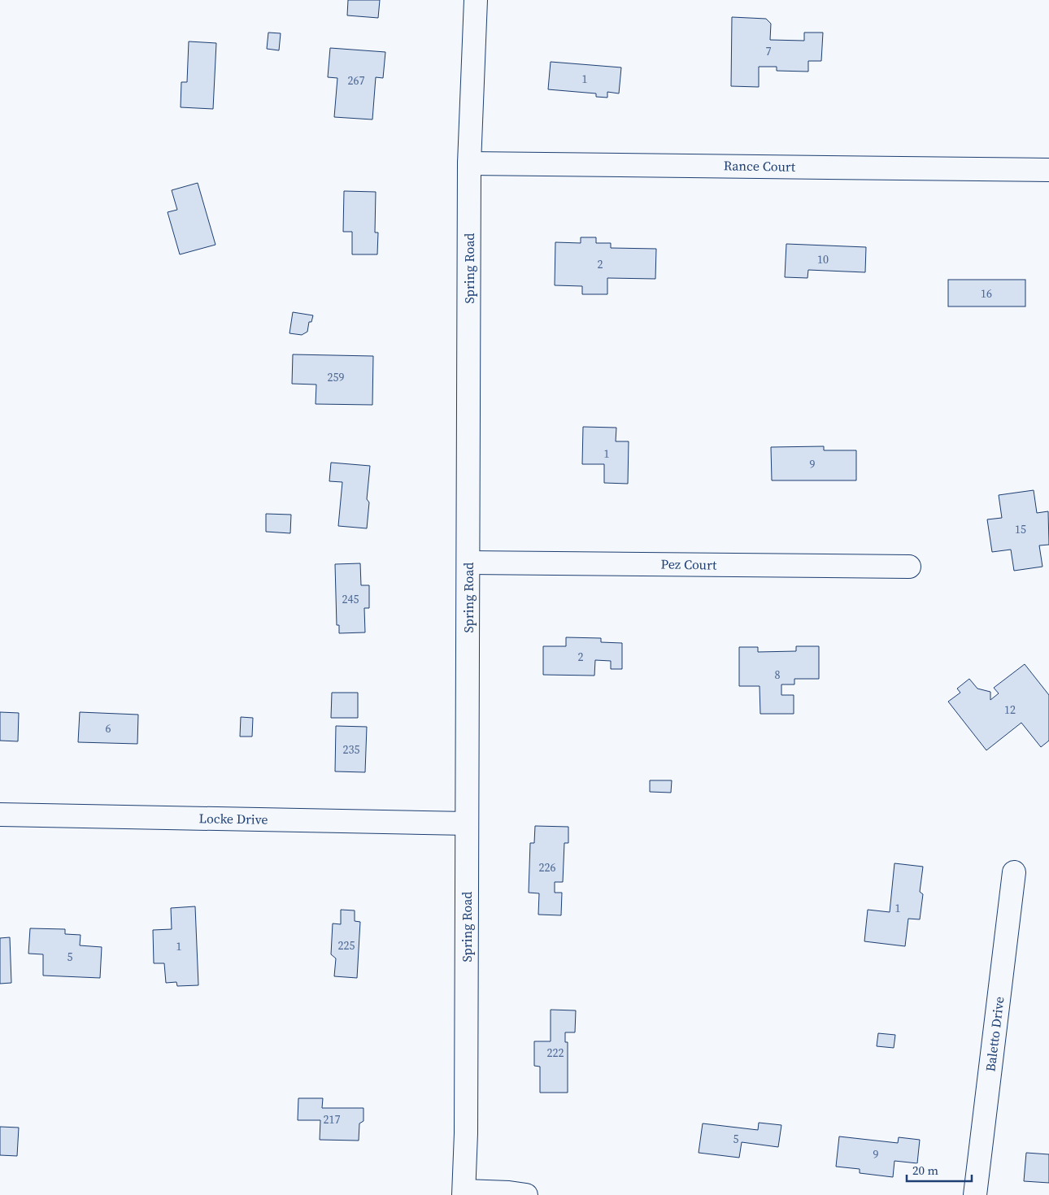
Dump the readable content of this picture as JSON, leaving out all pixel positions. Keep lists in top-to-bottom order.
{
  "streets": {
    "street": [
      "Rance Court",
      "Spring Road",
      "Pez Court",
      "Locke Drive",
      "Baletto Drive"
    ]
  },
  "crossings": [
    ["Rance Court", "Spring Road"],
    ["Spring Road", "Pez Court"],
    ["Spring Road", "Locke Drive"]
  ],
  "house_numbers": [
    "7",
    "1",
    "267",
    "10",
    "2",
    "16",
    "259",
    "1",
    "9",
    "15",
    "245",
    "2",
    "8",
    "12",
    "6",
    "235",
    "226",
    "1",
    "225",
    "1",
    "5",
    "222",
    "217",
    "5",
    "9"
  ],
  "scale_bar": "20 m"
}
